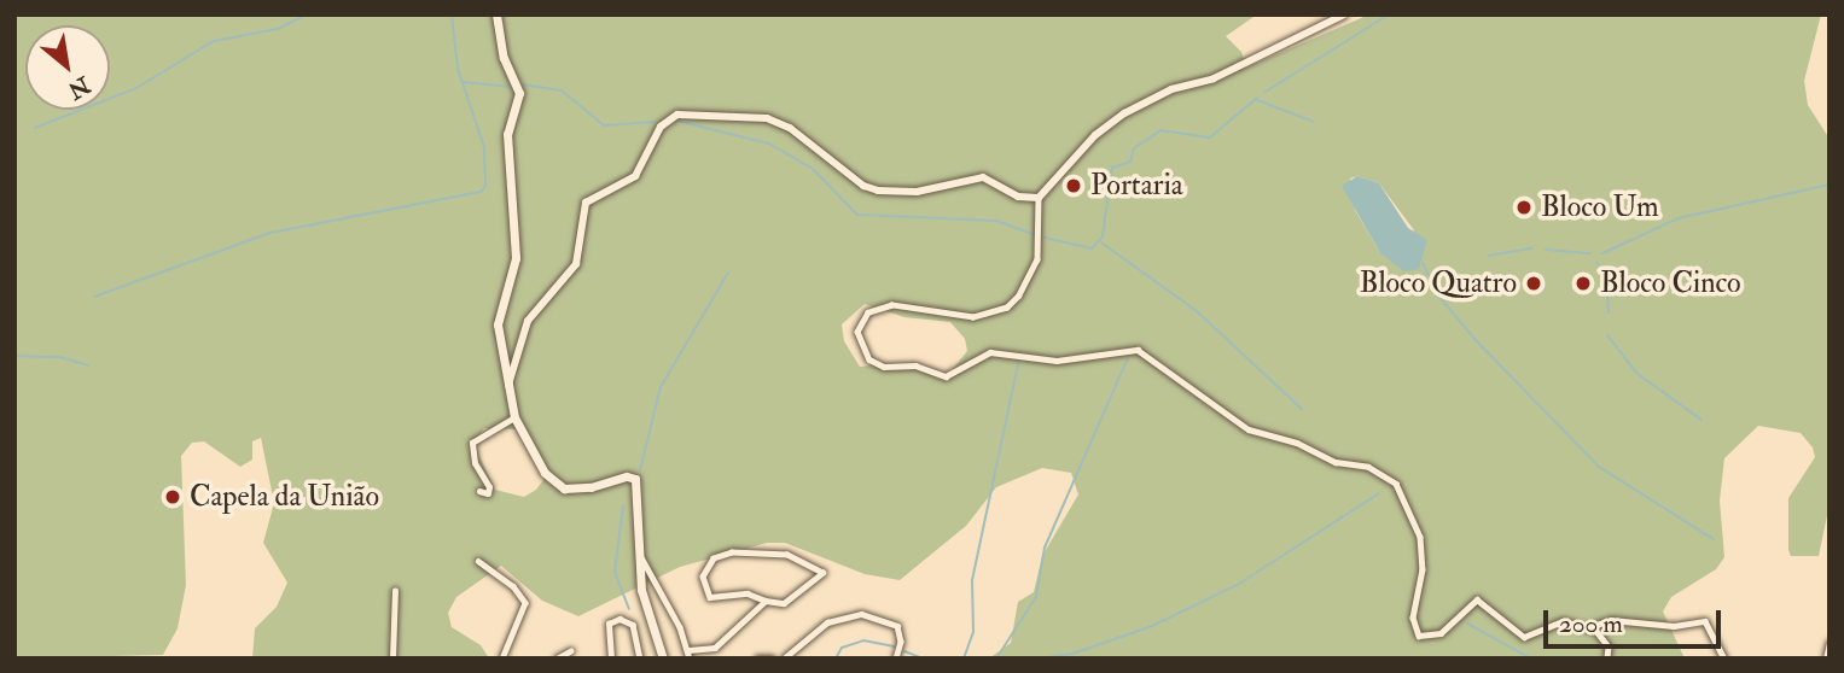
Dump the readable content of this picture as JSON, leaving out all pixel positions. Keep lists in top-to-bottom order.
{
  "places": [
    "Portaria",
    "Bloco Um",
    "Bloco Quatro",
    "Bloco Cinco",
    "Capela da União"
  ],
  "scale_bar": "200 m",
  "north": "bottom right"
}
